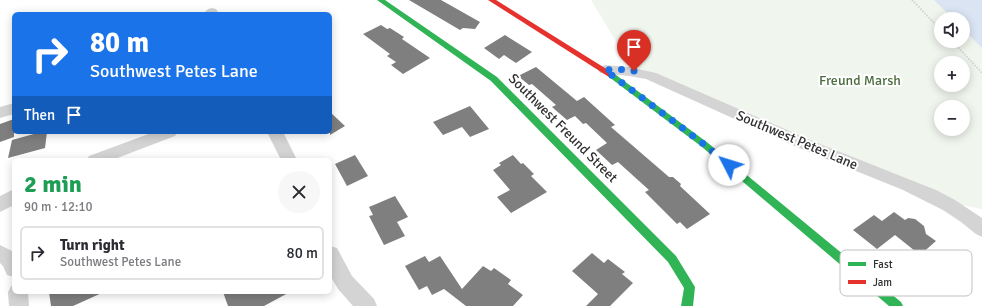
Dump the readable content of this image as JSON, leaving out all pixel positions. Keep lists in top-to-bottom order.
{
  "streets": {
    "street": ["Southwest Freund Street", "Southwest Petes Lane"]
  },
  "parks": ["Freund Marsh"],
  "legend": ["Fast", "Jam"],
  "page": {
    "map_buttons": ["+", "−"],
    "turn": ["80 m", "Southwest Petes Lane"],
    "then": "Then",
    "heading": ["2 min", "90 m · 12:10"],
    "list": [
      {
        "name": "Turn right",
        "note": "Southwest Petes Lane",
        "value": "80 m"
      }
    ]
  }
}
